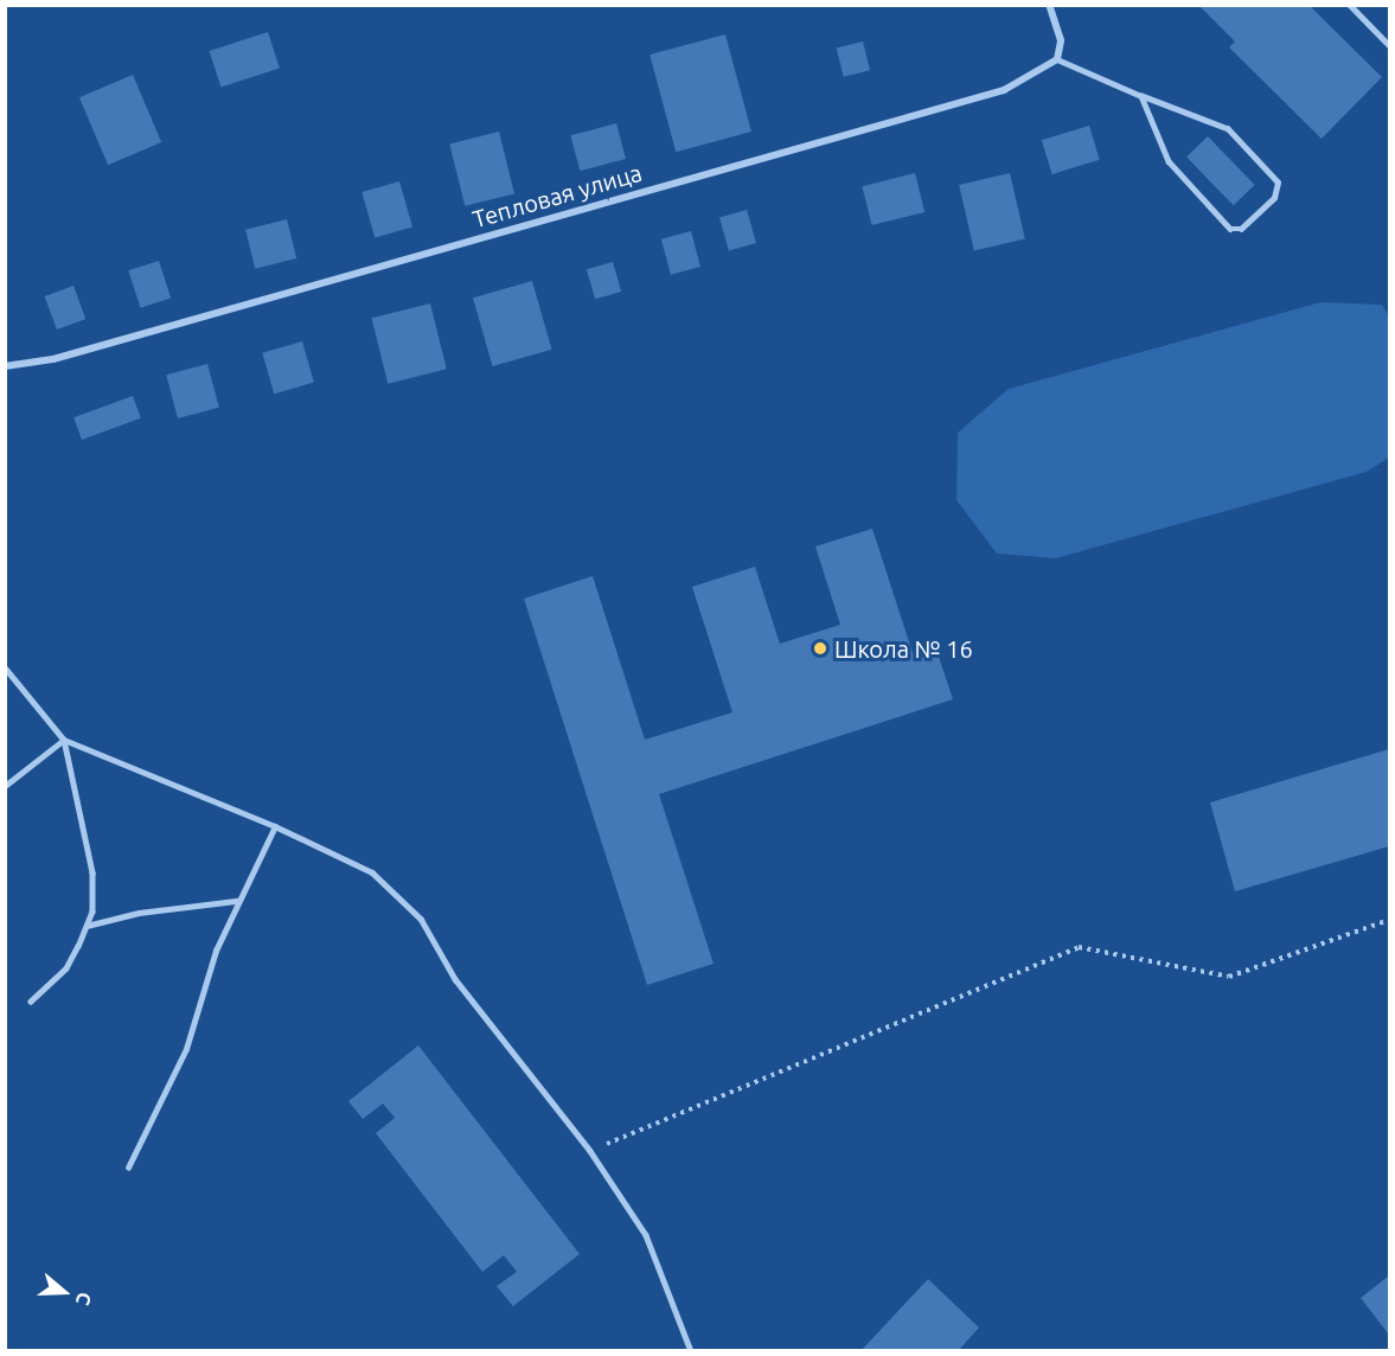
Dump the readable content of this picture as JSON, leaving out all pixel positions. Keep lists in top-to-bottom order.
{
  "streets": {
    "street": ["Тепловая улица"]
  },
  "places": ["Школа № 16"],
  "north": "right"
}
